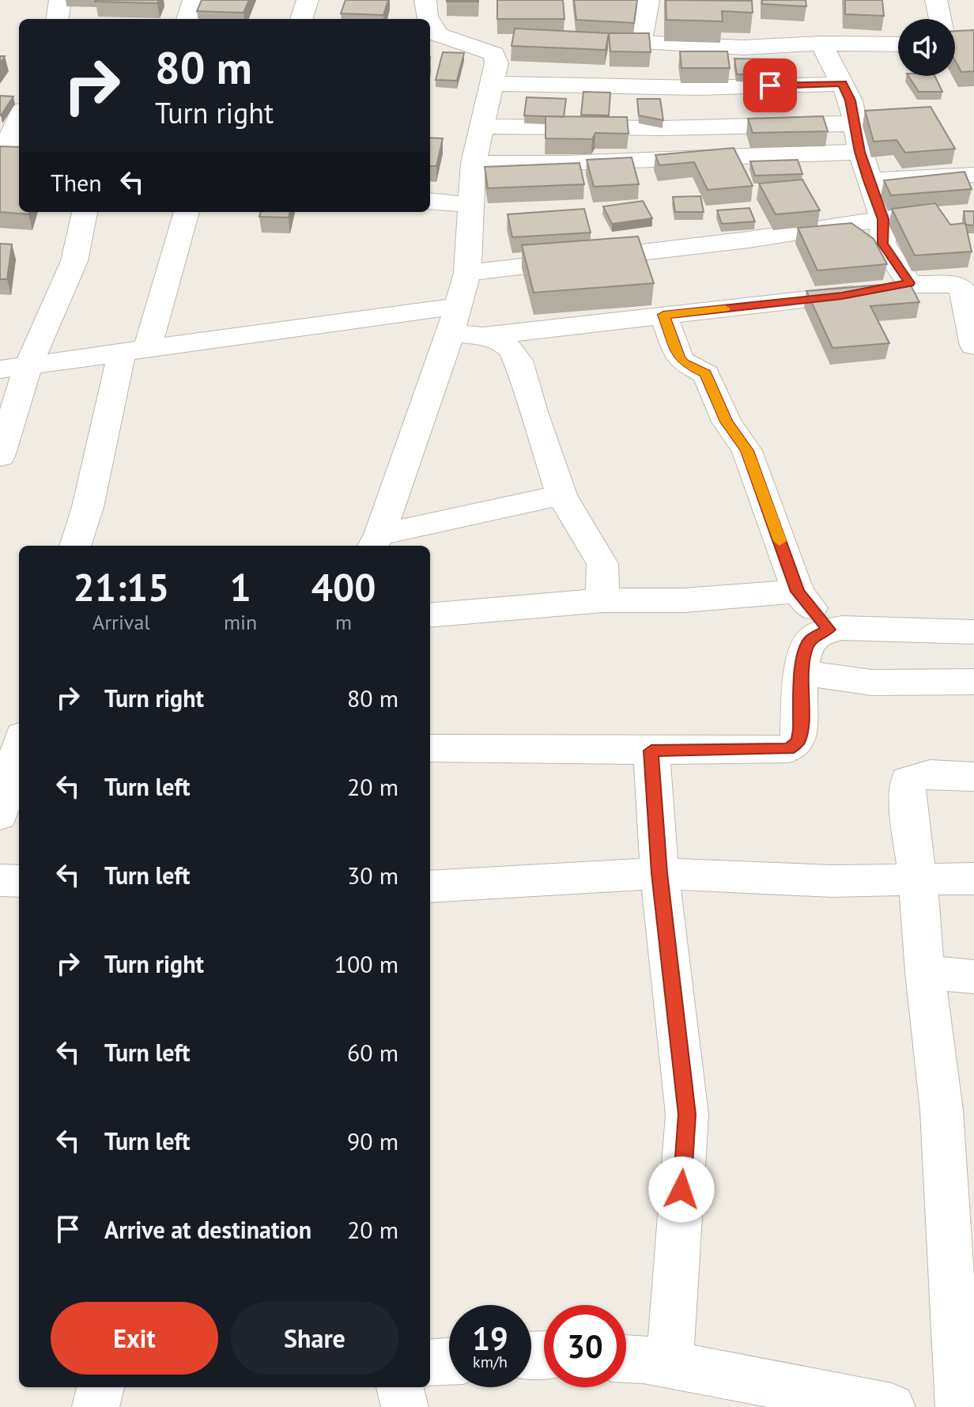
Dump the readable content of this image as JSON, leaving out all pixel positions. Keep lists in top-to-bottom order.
{
  "page": {
    "turn": ["80 m", "Turn right"],
    "then": "Then",
    "eta": [
      "21:15",
      "Arrival",
      "1",
      "min",
      "400",
      "m"
    ],
    "list": [
      {
        "name": "Turn right",
        "value": "80 m"
      },
      {
        "name": "Turn left",
        "value": "20 m"
      },
      {
        "name": "Turn left",
        "value": "30 m"
      },
      {
        "name": "Turn right",
        "value": "100 m"
      },
      {
        "name": "Turn left",
        "value": "60 m"
      },
      {
        "name": "Turn left",
        "value": "90 m"
      },
      {
        "name": "Arrive at destination",
        "value": "20 m"
      }
    ],
    "buttons": ["Exit", "Share"],
    "speed": "19 km/h",
    "limit": "30"
  }
}
